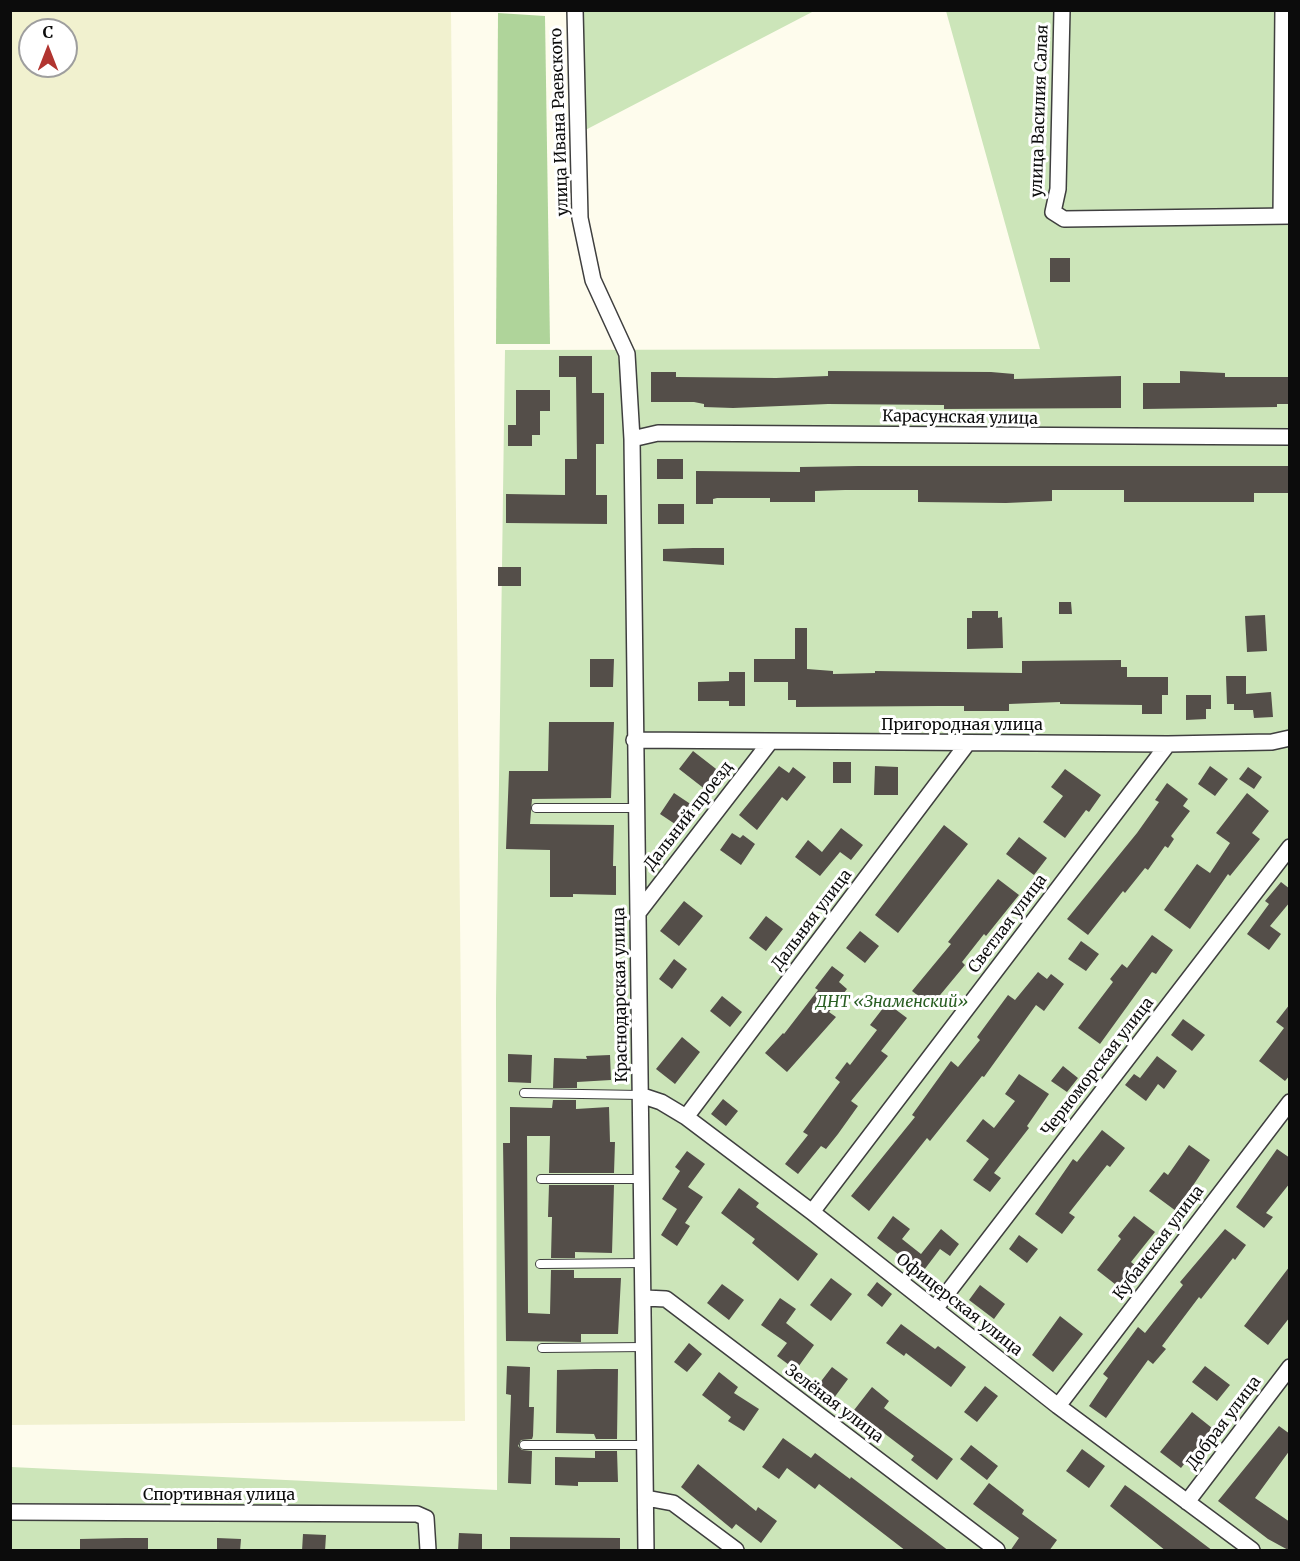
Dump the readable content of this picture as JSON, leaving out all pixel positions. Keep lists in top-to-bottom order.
{
  "streets": {
    "street": [
      "улица Василия Салая",
      "улица Ивана Раевского",
      "Карасунская улица",
      "Пригородная улица",
      "Дальний проезд",
      "Дальняя улица",
      "Светлая улица",
      "Краснодарская улица",
      "Черноморская улица",
      "Кубанская улица",
      "Офицерская улица",
      "Зелёная улица",
      "Добрая улица",
      "Спортивная улица"
    ]
  },
  "crossings": [
    ["улица Ивана Раевского", "Карасунская улица"],
    ["улица Ивана Раевского", "Краснодарская улица"],
    ["Карасунская улица", "Краснодарская улица"],
    ["Пригородная улица", "Дальний проезд"],
    ["Пригородная улица", "Дальняя улица"],
    ["Пригородная улица", "Светлая улица"],
    ["Пригородная улица", "Краснодарская улица"],
    ["Дальний проезд", "Краснодарская улица"],
    ["Дальняя улица", "Офицерская улица"],
    ["Светлая улица", "Офицерская улица"],
    ["Краснодарская улица", "Офицерская улица"],
    ["Краснодарская улица", "Зелёная улица"],
    ["Черноморская улица", "Офицерская улица"],
    ["Кубанская улица", "Офицерская улица"],
    ["Офицерская улица", "Добрая улица"]
  ],
  "parks": ["ДНТ «Знаменский»"],
  "north": "top"
}
